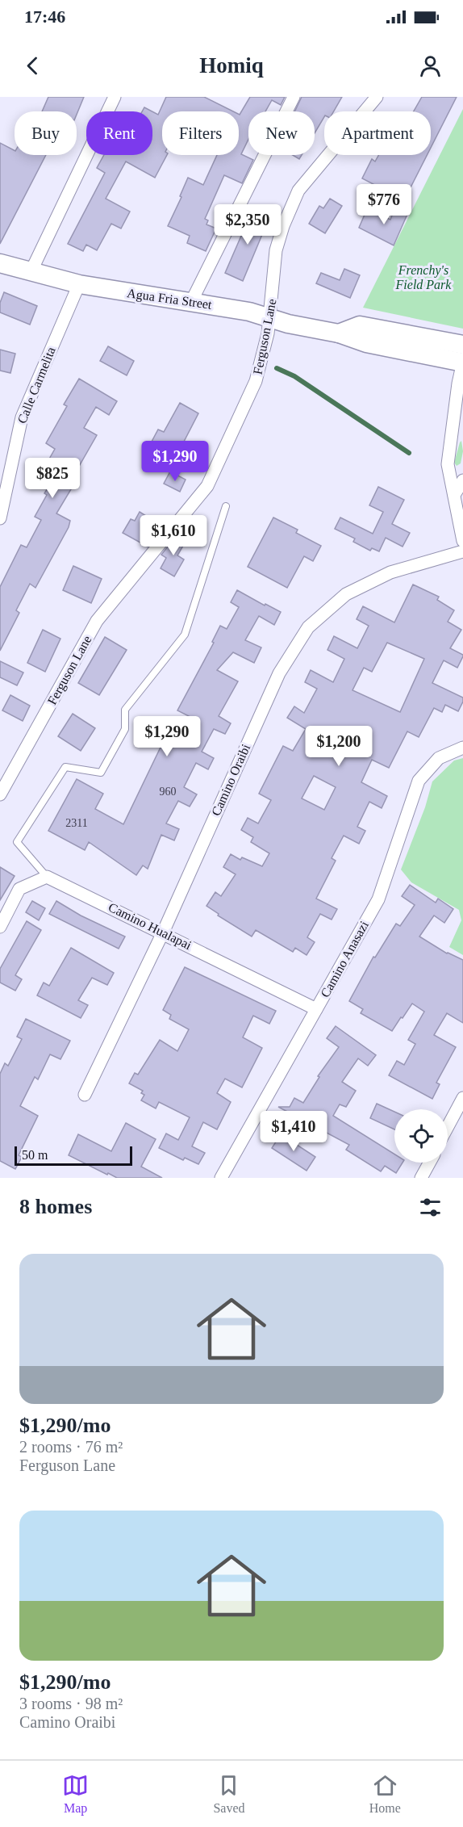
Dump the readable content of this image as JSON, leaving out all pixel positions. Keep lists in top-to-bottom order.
{
  "streets": {
    "street": [
      "Agua Fria Street",
      "Ferguson Lane",
      "Calle Carmelita",
      "Camino Oraibi",
      "Camino Hualapai",
      "Camino Anasazi"
    ]
  },
  "crossings": [
    ["Agua Fria Street", "Ferguson Lane"],
    ["Agua Fria Street", "Calle Carmelita"],
    ["Camino Oraibi", "Camino Hualapai"],
    ["Camino Hualapai", "Camino Anasazi"]
  ],
  "parks": ["Frenchy's Field Park"],
  "house_numbers": ["960", "2311"],
  "scale_bar": "50 m",
  "page": {
    "status": "17:46",
    "header": "Homiq",
    "chip": [
      "Buy",
      "Rent",
      "Filters",
      "New",
      "Apartment"
    ],
    "price": [
      "$776",
      "$2,350",
      "$1,290",
      "$825",
      "$1,610",
      "$1,290",
      "$1,200",
      "$1,410"
    ],
    "scale": "50 m",
    "heading": "8 homes",
    "list": [
      {
        "name": "$1,290/mo",
        "note": "2 rooms · 76 m² · Ferguson Lane"
      },
      {
        "name": "$1,290/mo",
        "note": "3 rooms · 98 m² · Camino Oraibi"
      }
    ],
    "tabs": ["Map", "Saved", "Home"]
  }
}
